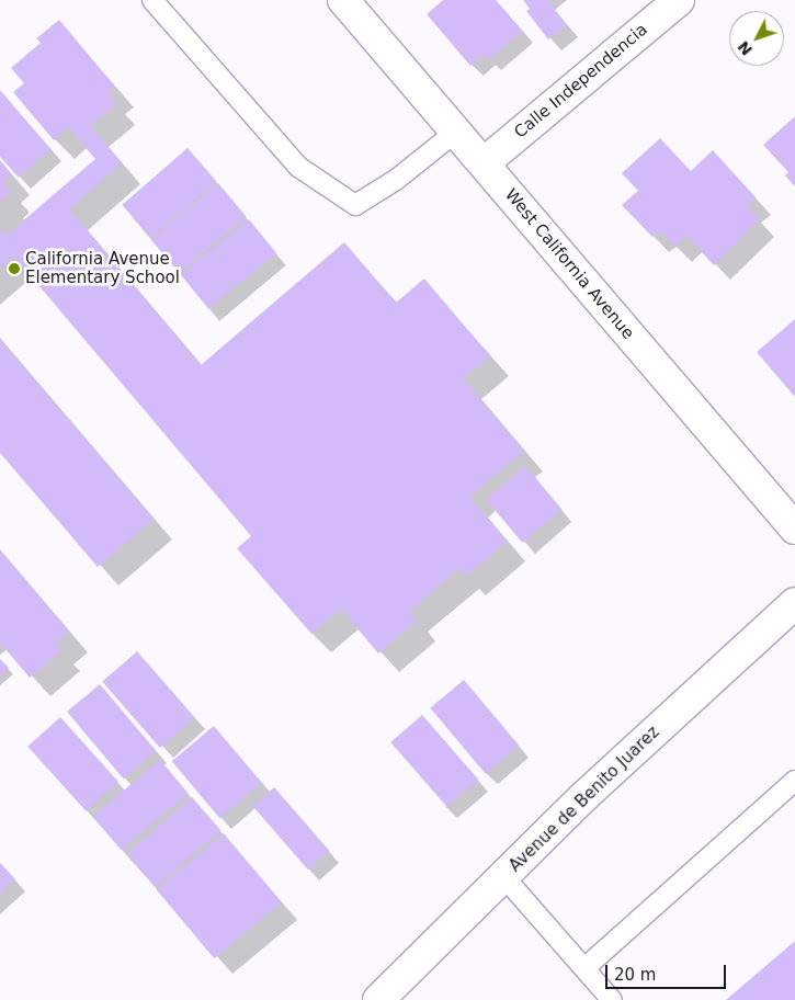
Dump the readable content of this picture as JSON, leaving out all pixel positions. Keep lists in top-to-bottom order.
{
  "streets": {
    "street": ["Calle Independencia", "West California Avenue", "Avenue de Benito Juarez"]
  },
  "crossings": [
    ["Calle Independencia", "West California Avenue"]
  ],
  "places": ["California Avenue Elementary School"],
  "scale_bar": "20 m",
  "north": "bottom left"
}
